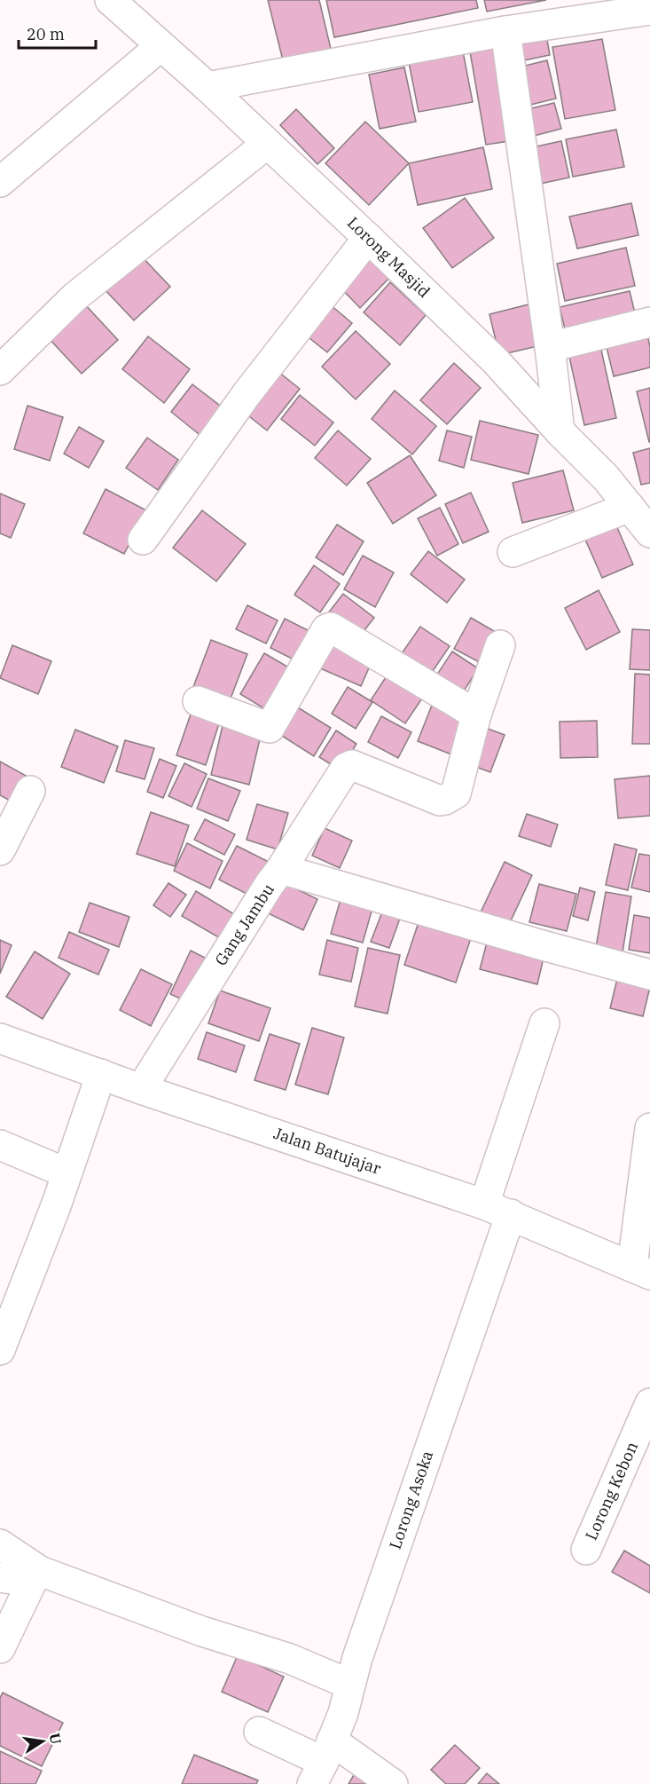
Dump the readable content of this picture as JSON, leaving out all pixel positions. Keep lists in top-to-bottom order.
{
  "streets": {
    "street": [
      "Lorong Masjid",
      "Gang Jambu",
      "Jalan Batujajar",
      "Lorong Kebon",
      "Lorong Asoka"
    ]
  },
  "crossings": [
    ["Gang Jambu", "Jalan Batujajar"],
    ["Jalan Batujajar", "Lorong Asoka"]
  ],
  "scale_bar": "20 m",
  "north": "right"
}
